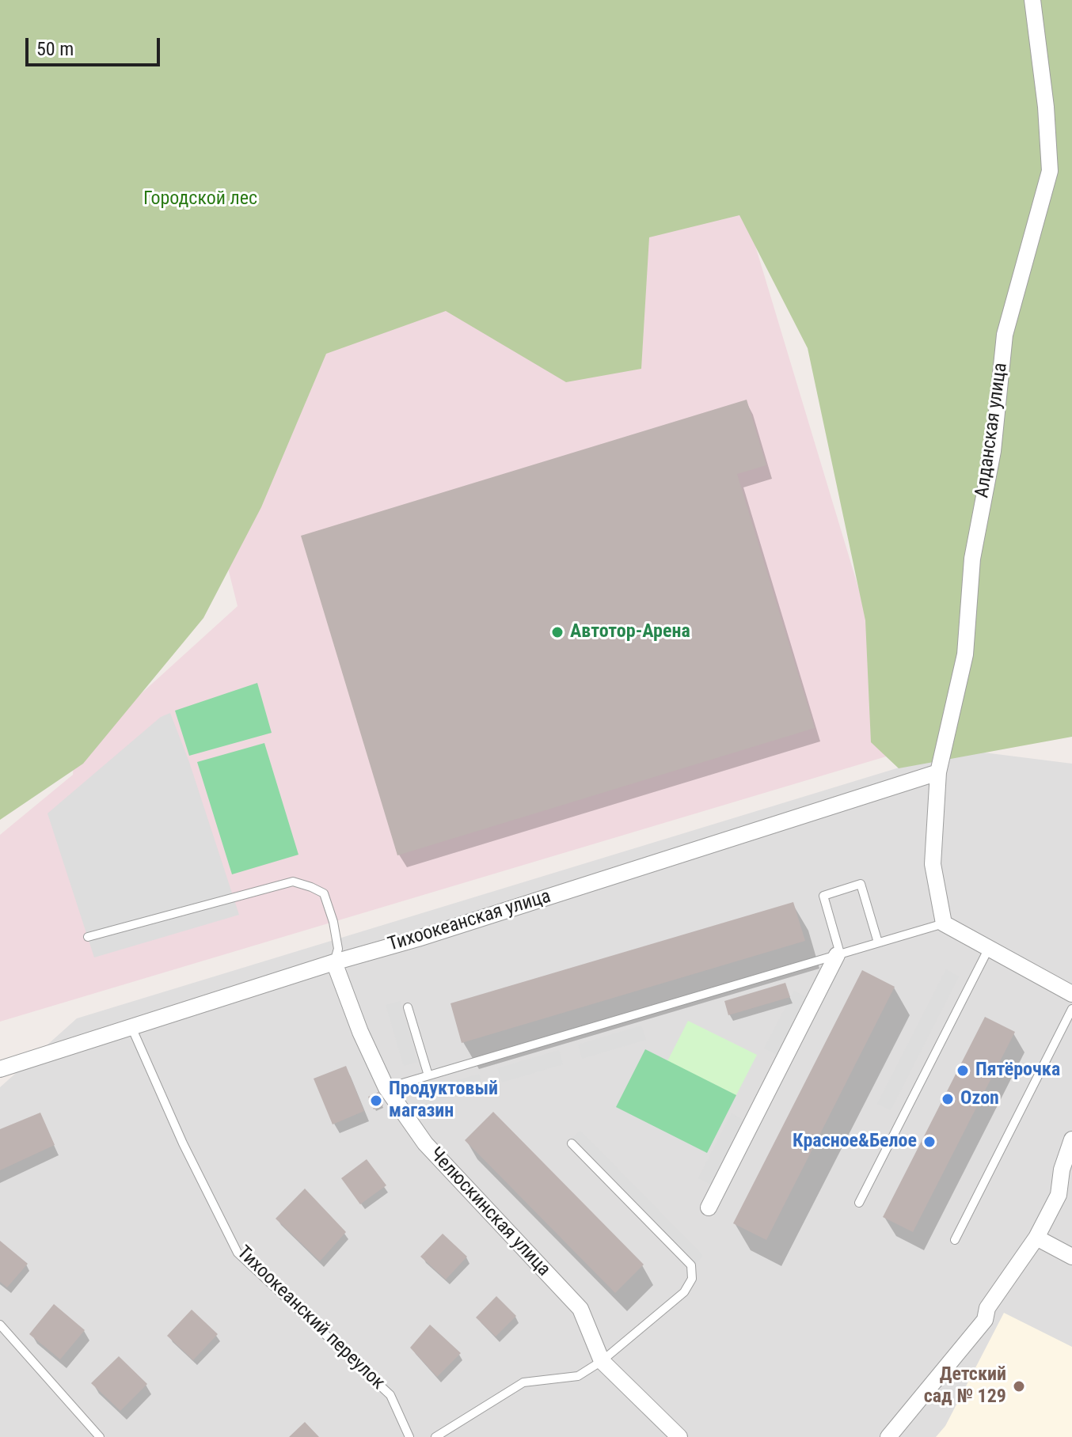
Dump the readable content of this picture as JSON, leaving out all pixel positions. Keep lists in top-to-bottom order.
{
  "streets": {
    "street": ["Алданская улица", "Тихоокеанская улица", "Челюскинская улица"],
    "lane": ["Тихоокеанский переулок"]
  },
  "crossings": [
    ["Алданская улица", "Тихоокеанская улица"],
    ["Тихоокеанская улица", "Челюскинская улица"],
    ["Тихоокеанская улица", "Тихоокеанский переулок"]
  ],
  "parks": ["Городской лес"],
  "places": [
    "Автотор-Арена",
    "Пятёрочка",
    "Ozon",
    "Продуктовый магазин",
    "Красное&Белое",
    "Детский сад № 129"
  ],
  "scale_bar": "50 m"
}
